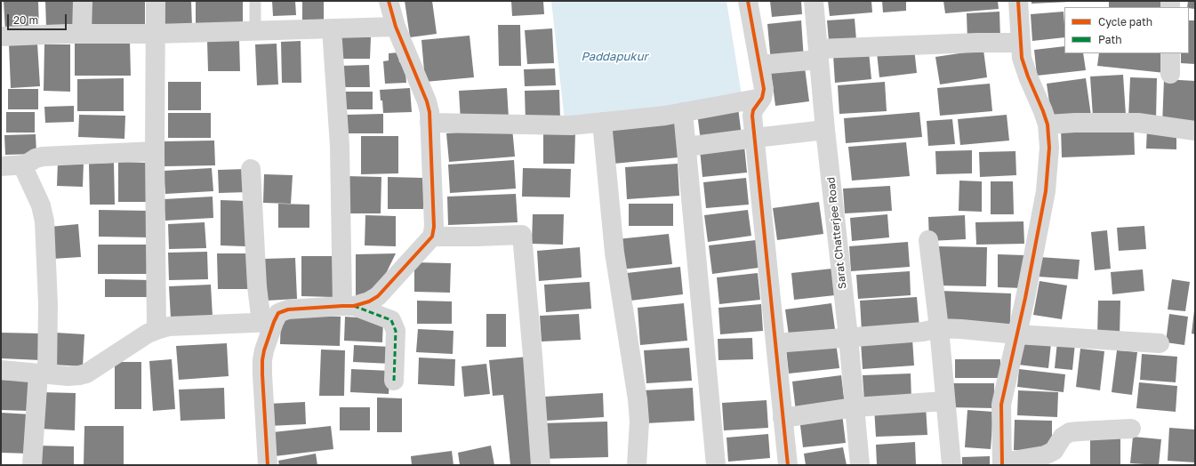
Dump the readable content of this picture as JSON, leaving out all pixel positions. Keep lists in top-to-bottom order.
{
  "streets": {
    "street": ["Sarat Chatterjee Road"]
  },
  "water": ["Paddapukur"],
  "legend": ["Cycle path", "Path"],
  "scale_bar": "20 m"
}
